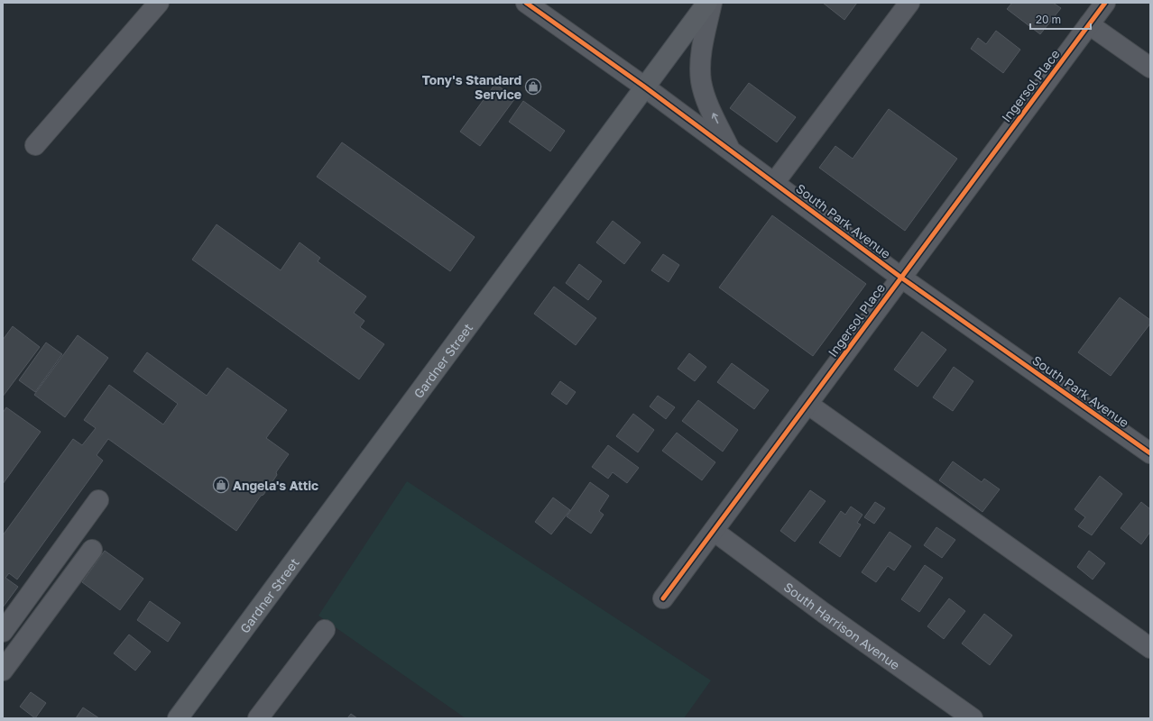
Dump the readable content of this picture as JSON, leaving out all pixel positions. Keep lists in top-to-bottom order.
{
  "streets": {
    "main road": ["Gardner Street"],
    "street": ["Ingersol Place", "South Park Avenue", "South Harrison Avenue"]
  },
  "crossings": [
    ["Ingersol Place", "South Park Avenue"],
    ["Ingersol Place", "South Harrison Avenue"],
    ["South Park Avenue", "Gardner Street"]
  ],
  "places": {
    "shop": ["Tony's Standard Service", "Angela's Attic"]
  },
  "scale_bar": "20 m"
}
